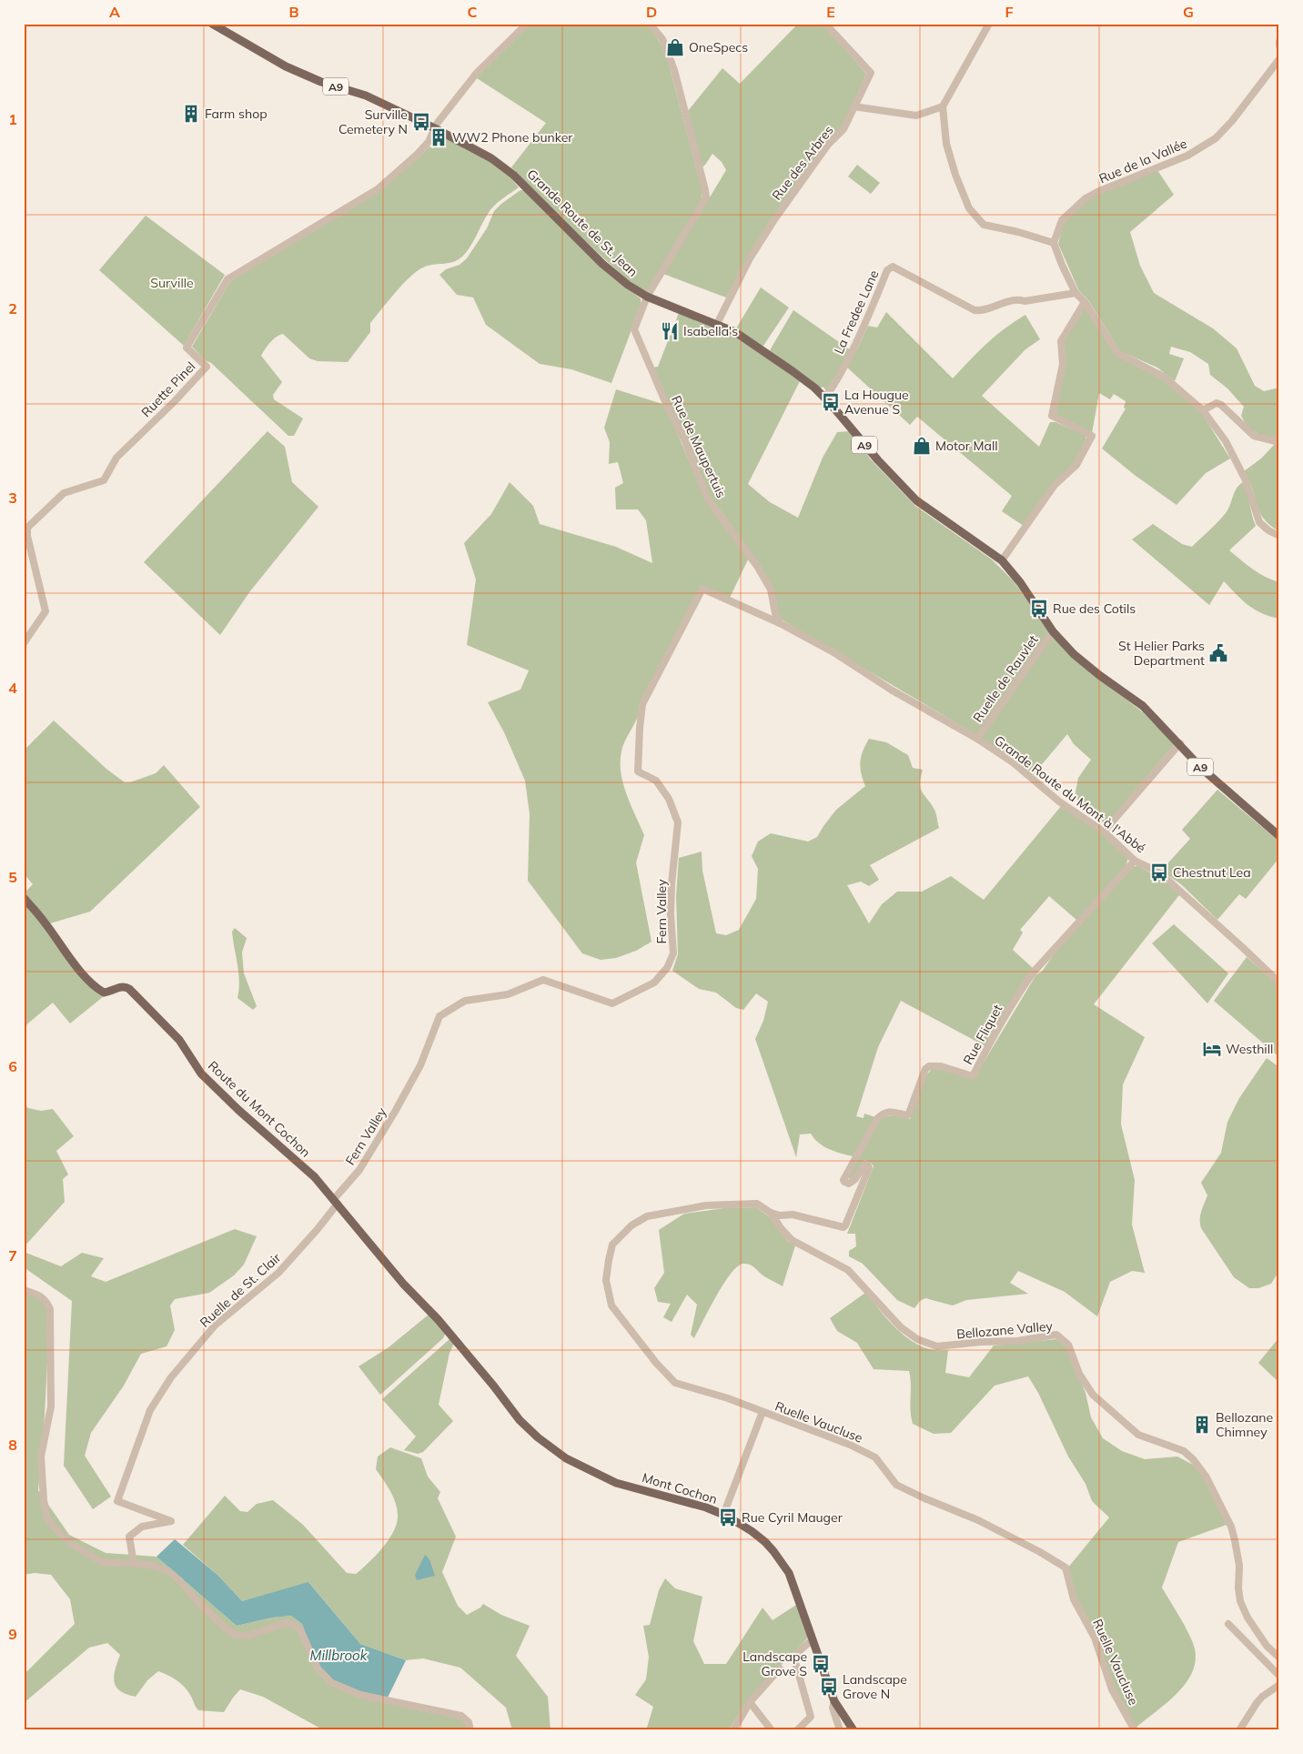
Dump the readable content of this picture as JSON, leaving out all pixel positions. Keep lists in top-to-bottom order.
{
  "streets": {
    "main road": [
      "A9",
      "Grande Route de St. Jean",
      "Route du Mont Cochon",
      "Mont Cochon"
    ],
    "street": [
      "Rue de la Vallée",
      "Rue des Arbres",
      "La Fredee Lane",
      "Ruette Pinel",
      "Rue de Maupertuis",
      "Ruelle de Rauvlet",
      "Grande Route du Mont à l'Abbé",
      "Fern Valley",
      "Rue Fliquet",
      "Ruelle de St. Clair",
      "Bellozane Valley",
      "Ruelle Vaucluse"
    ]
  },
  "crossings": [
    ["Rue des Arbres", "Grande Route de St. Jean"],
    ["Grande Route de St. Jean", "La Fredee Lane"],
    ["Grande Route de St. Jean", "Ruette Pinel"],
    ["Grande Route de St. Jean", "Rue de Maupertuis"],
    ["Grande Route de St. Jean", "Ruelle de Rauvlet"],
    ["Rue de Maupertuis", "Grande Route du Mont à l'Abbé"],
    ["Rue de Maupertuis", "Fern Valley"],
    ["Ruelle de Rauvlet", "Grande Route du Mont à l'Abbé"],
    ["Grande Route du Mont à l'Abbé", "Fern Valley"],
    ["Grande Route du Mont à l'Abbé", "Rue Fliquet"],
    ["Fern Valley", "Route du Mont Cochon"],
    ["Fern Valley", "Ruelle de St. Clair"],
    ["Rue Fliquet", "Bellozane Valley"],
    ["Route du Mont Cochon", "Ruelle de St. Clair"],
    ["Route du Mont Cochon", "Mont Cochon"],
    ["Bellozane Valley", "Ruelle Vaucluse"]
  ],
  "water": ["Millbrook"],
  "parks": ["Surville"],
  "places": {
    "shop": ["OneSpecs", "Motor Mall"],
    "building": ["Farm shop", "WW2 Phone bunker", "Bellozane Chimney"],
    "bus stop": [
      "Surville Cemetery N",
      "La Hougue Avenue S",
      "Rue des Cotils",
      "Chestnut Lea",
      "Rue Cyril Mauger",
      "Landscape Grove S",
      "Landscape Grove N"
    ],
    "restaurant": ["Isabella's"],
    "public building": ["St Helier Parks Department"],
    "hotel": ["Westhill"]
  },
  "grid": {
    "columns": [
      "A",
      "B",
      "C",
      "D",
      "E",
      "F",
      "G"
    ],
    "rows": [
      "1",
      "2",
      "3",
      "4",
      "5",
      "6",
      "7",
      "8",
      "9"
    ]
  }
}
